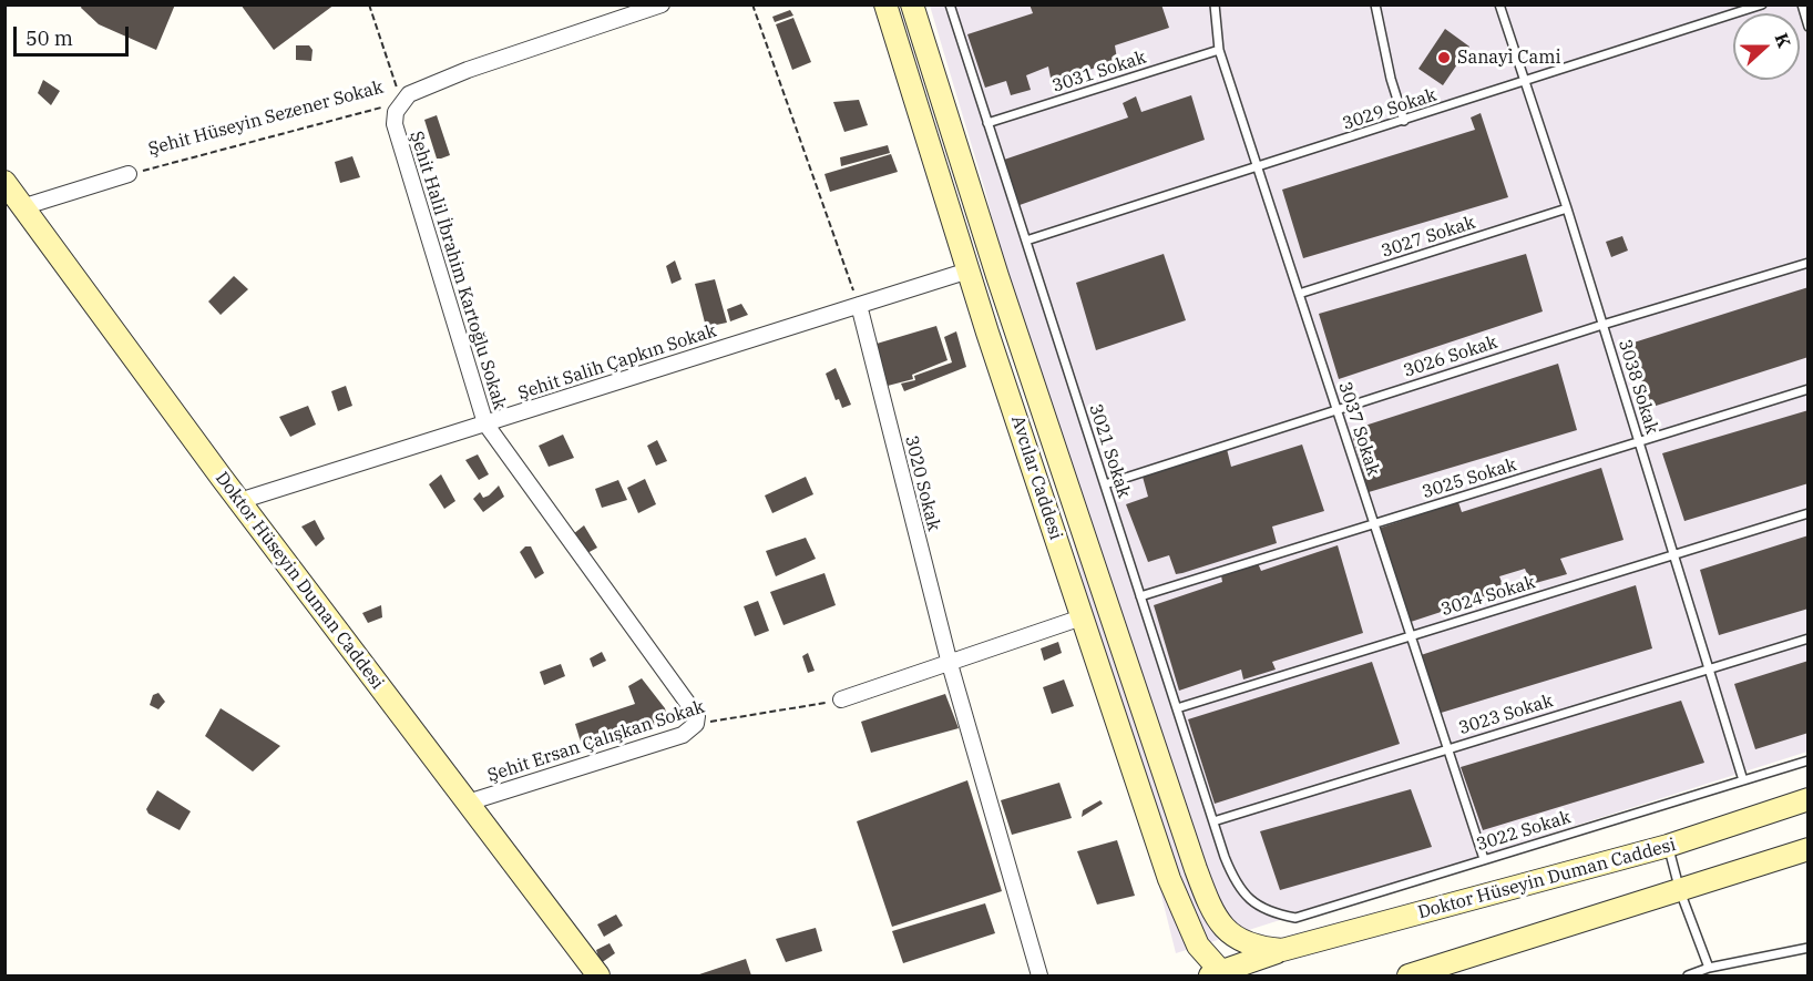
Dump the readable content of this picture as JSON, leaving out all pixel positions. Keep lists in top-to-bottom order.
{
  "streets": {
    "main road": ["Avcılar Caddesi", "Doktor Hüseyin Duman Caddesi"],
    "street": [
      "Şehit Hüseyin Sezener Sokak",
      "Şehit Halil İbrahim Kartoğlu Sokak",
      "Şehit Salih Çapkın Sokak",
      "3020 Sokak",
      "Şehit Ersan Çalışkan Sokak"
    ],
    "lane": [
      "3031 Sokak",
      "3029 Sokak",
      "3027 Sokak",
      "3026 Sokak",
      "3038 Sokak",
      "3037 Sokak",
      "3021 Sokak",
      "3025 Sokak",
      "3024 Sokak",
      "3023 Sokak",
      "3022 Sokak"
    ]
  },
  "crossings": [
    ["3031 Sokak", "3037 Sokak"],
    ["3031 Sokak", "3021 Sokak"],
    ["3029 Sokak", "3038 Sokak"],
    ["3029 Sokak", "3037 Sokak"],
    ["3029 Sokak", "3021 Sokak"],
    ["Şehit Hüseyin Sezener Sokak", "Şehit Halil İbrahim Kartoğlu Sokak"],
    ["Şehit Hüseyin Sezener Sokak", "Doktor Hüseyin Duman Caddesi"],
    ["3027 Sokak", "3038 Sokak"],
    ["3027 Sokak", "3037 Sokak"],
    ["Şehit Halil İbrahim Kartoğlu Sokak", "Şehit Salih Çapkın Sokak"],
    ["Şehit Halil İbrahim Kartoğlu Sokak", "Şehit Ersan Çalışkan Sokak"],
    ["3026 Sokak", "3038 Sokak"],
    ["3026 Sokak", "3037 Sokak"],
    ["3026 Sokak", "3021 Sokak"],
    ["Şehit Salih Çapkın Sokak", "Avcılar Caddesi"],
    ["Şehit Salih Çapkın Sokak", "3020 Sokak"],
    ["Şehit Salih Çapkın Sokak", "Doktor Hüseyin Duman Caddesi"],
    ["3038 Sokak", "3025 Sokak"],
    ["3038 Sokak", "3024 Sokak"],
    ["3038 Sokak", "3023 Sokak"],
    ["3038 Sokak", "3022 Sokak"],
    ["3037 Sokak", "3025 Sokak"],
    ["3037 Sokak", "3024 Sokak"],
    ["3037 Sokak", "3023 Sokak"],
    ["3037 Sokak", "3022 Sokak"],
    ["3021 Sokak", "3025 Sokak"],
    ["3021 Sokak", "3024 Sokak"],
    ["3021 Sokak", "3023 Sokak"],
    ["3021 Sokak", "3022 Sokak"],
    ["Avcılar Caddesi", "Doktor Hüseyin Duman Caddesi"],
    ["Doktor Hüseyin Duman Caddesi", "Şehit Ersan Çalışkan Sokak"]
  ],
  "places": ["Sanayi Cami"],
  "scale_bar": "50 m",
  "north": "right"
}
